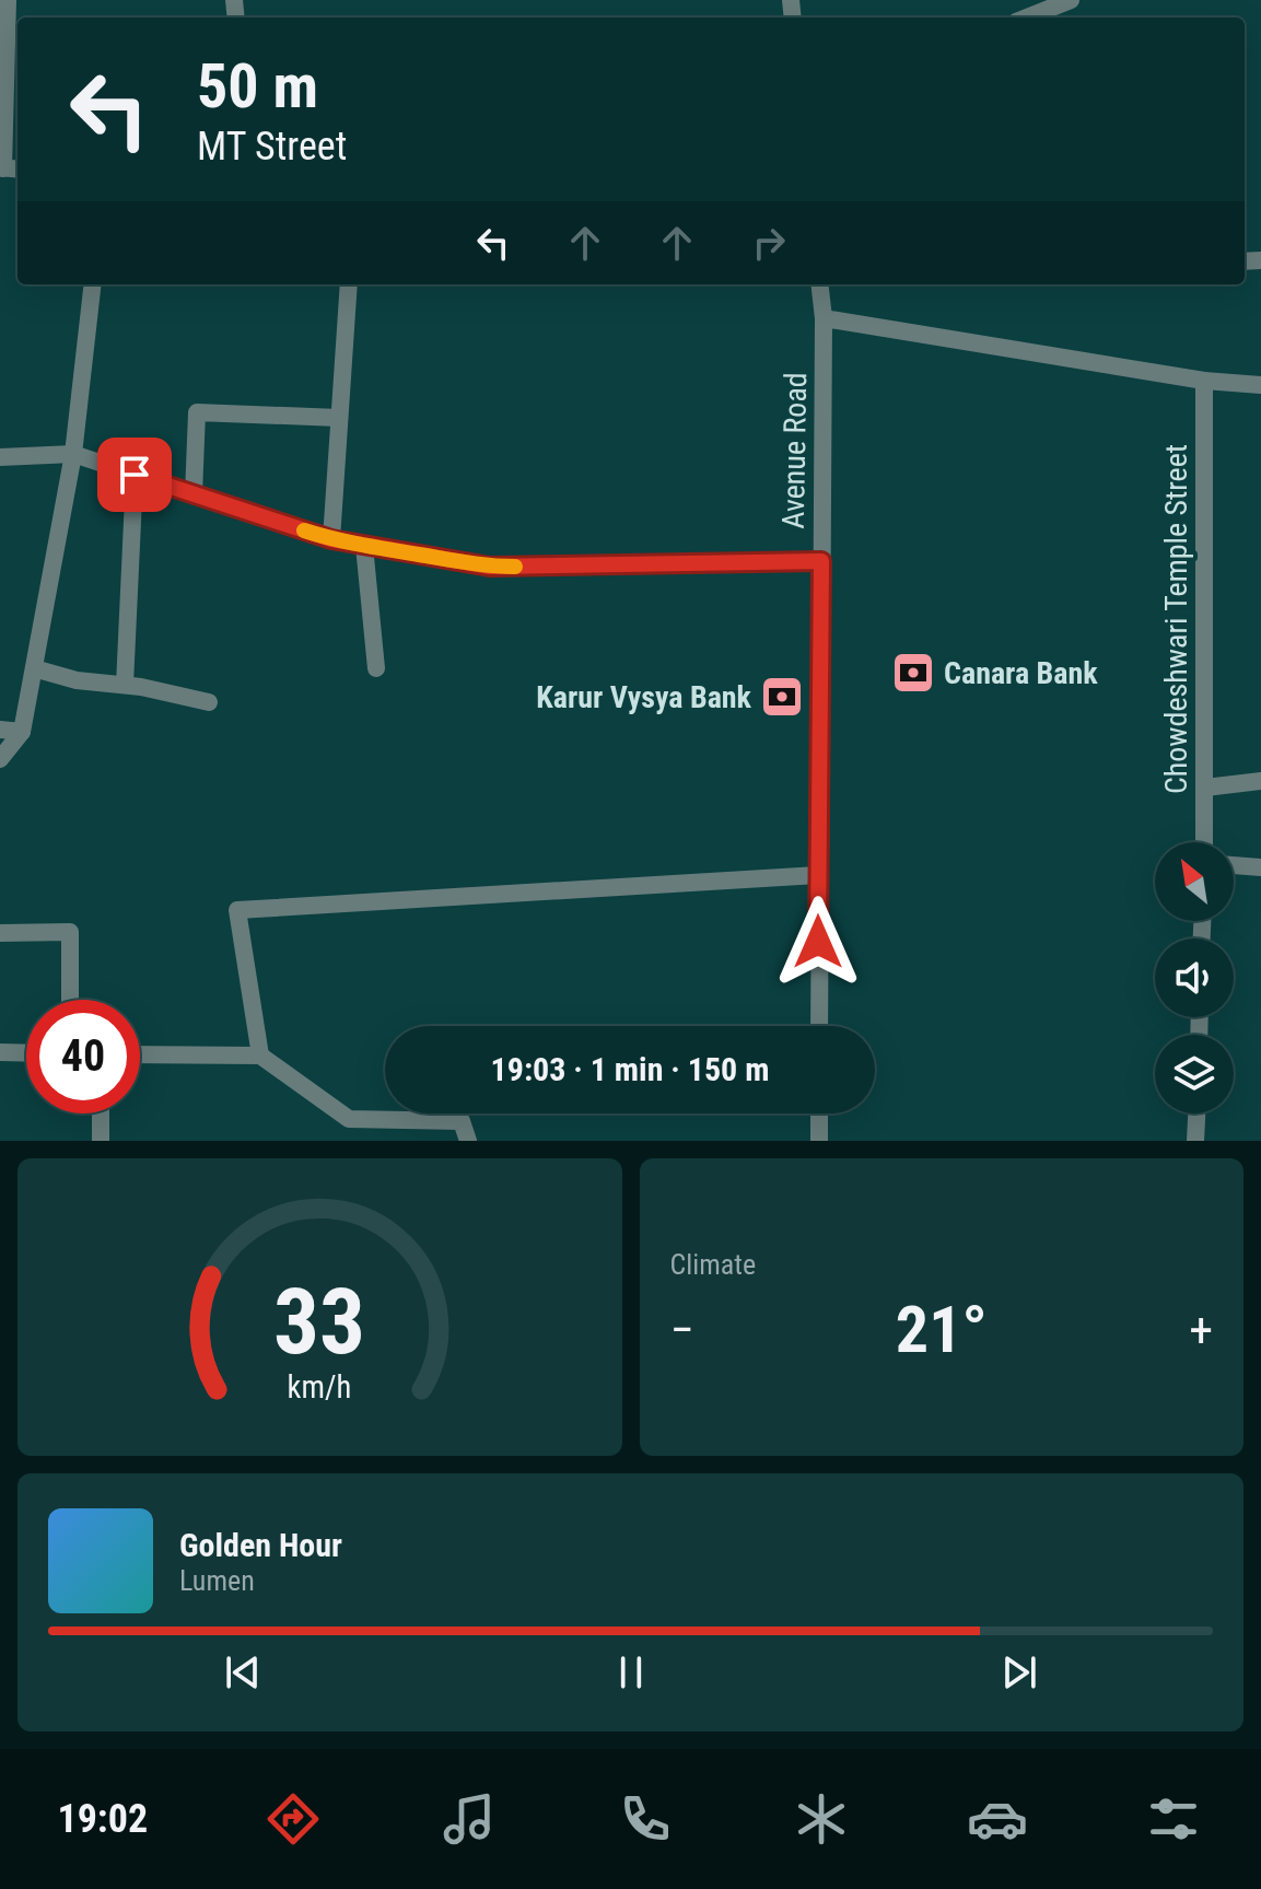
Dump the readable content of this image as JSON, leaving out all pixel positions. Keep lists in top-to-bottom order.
{
  "streets": {
    "street": ["Avenue Road", "Chowdeshwari Temple Street"]
  },
  "places": {
    "bank": ["Canara Bank", "Karur Vysya Bank"]
  },
  "north": "top left",
  "page": {
    "turn": ["50 m", "MT Street"],
    "limit": "40",
    "trip": "19:03 · 1 min · 150 m",
    "tile": "Climate",
    "heat": ["−", "21°", "+"],
    "song": ["Golden Hour", "Lumen"],
    "tabs": "19:02",
    "gauge": ["33", "km/h"]
  }
}
